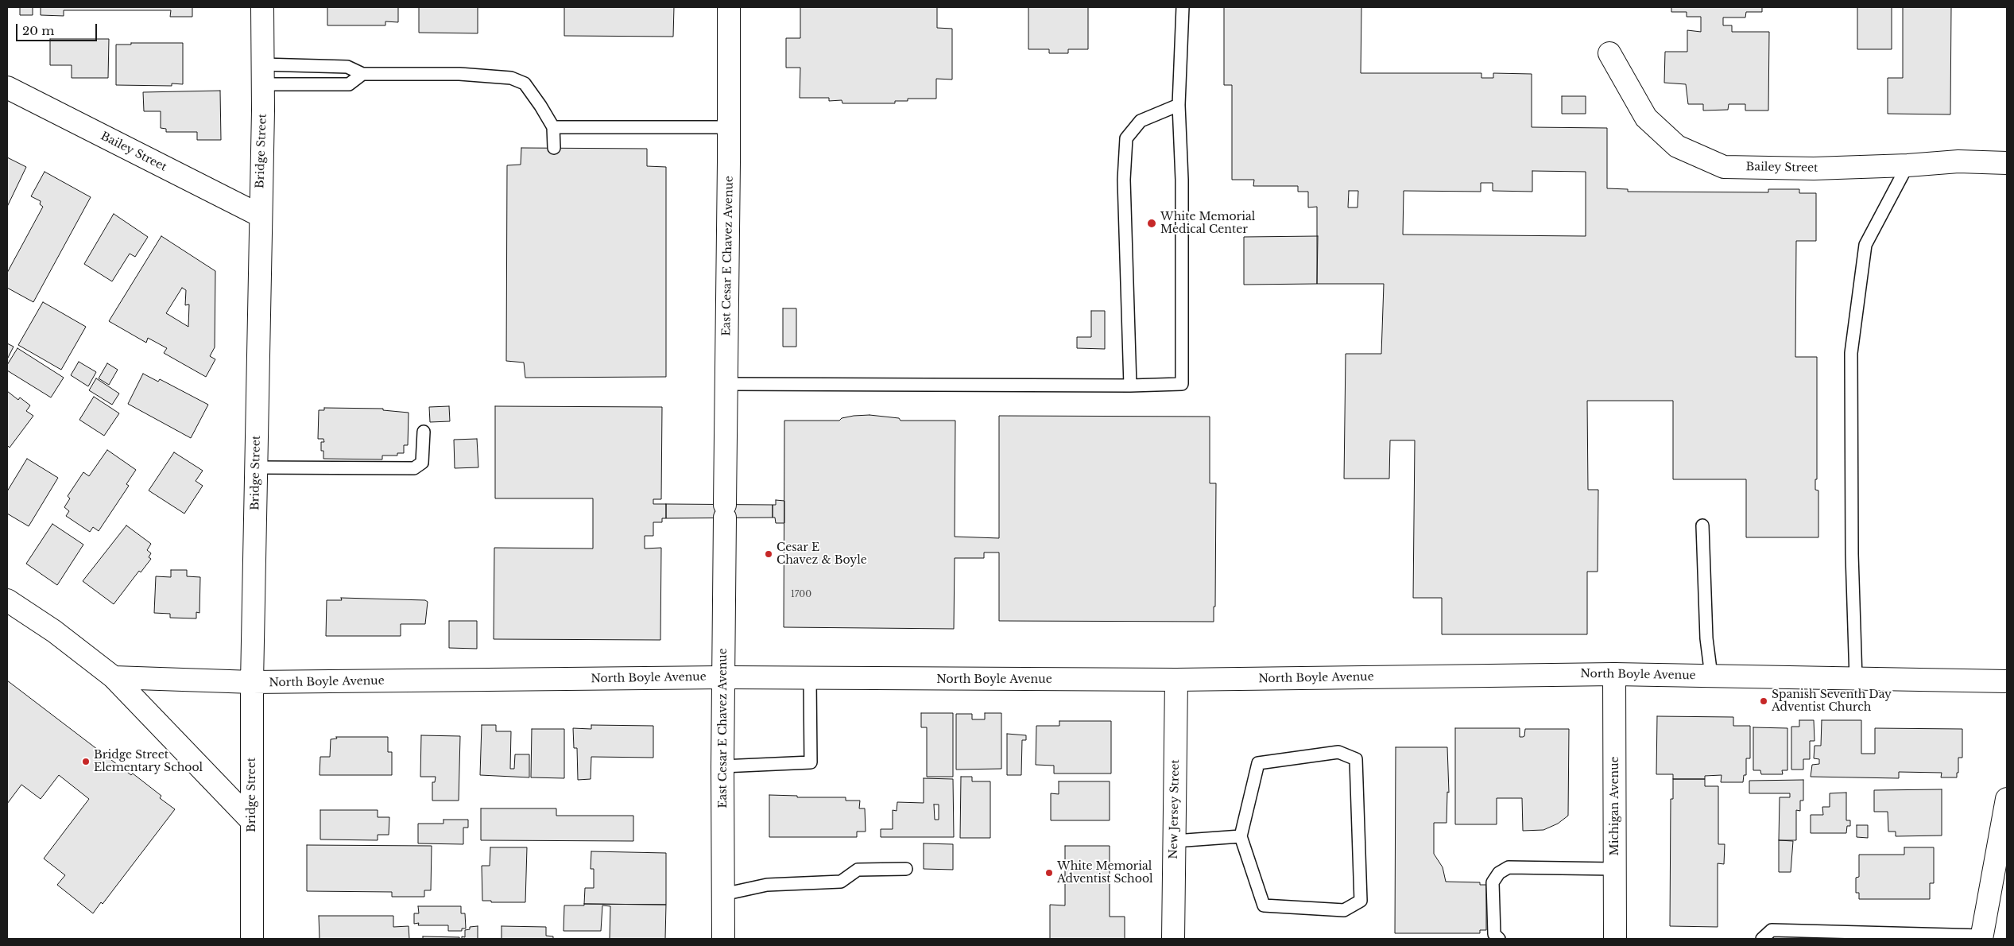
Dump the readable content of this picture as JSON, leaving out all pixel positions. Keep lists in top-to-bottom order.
{
  "streets": {
    "street": [
      "Bridge Street",
      "Bailey Street",
      "East Cesar E Chavez Avenue",
      "North Boyle Avenue",
      "Michigan Avenue",
      "New Jersey Street"
    ]
  },
  "crossings": [
    ["Bridge Street", "Bailey Street"],
    ["Bridge Street", "North Boyle Avenue"],
    ["East Cesar E Chavez Avenue", "North Boyle Avenue"],
    ["North Boyle Avenue", "Michigan Avenue"],
    ["North Boyle Avenue", "New Jersey Street"]
  ],
  "places": [
    "White Memorial Medical Center",
    "Cesar E Chavez & Boyle",
    "Spanish Seventh Day Adventist Church",
    "Bridge Street Elementary School",
    "White Memorial Adventist School"
  ],
  "house_numbers": ["1700"],
  "scale_bar": "20 m"
}
